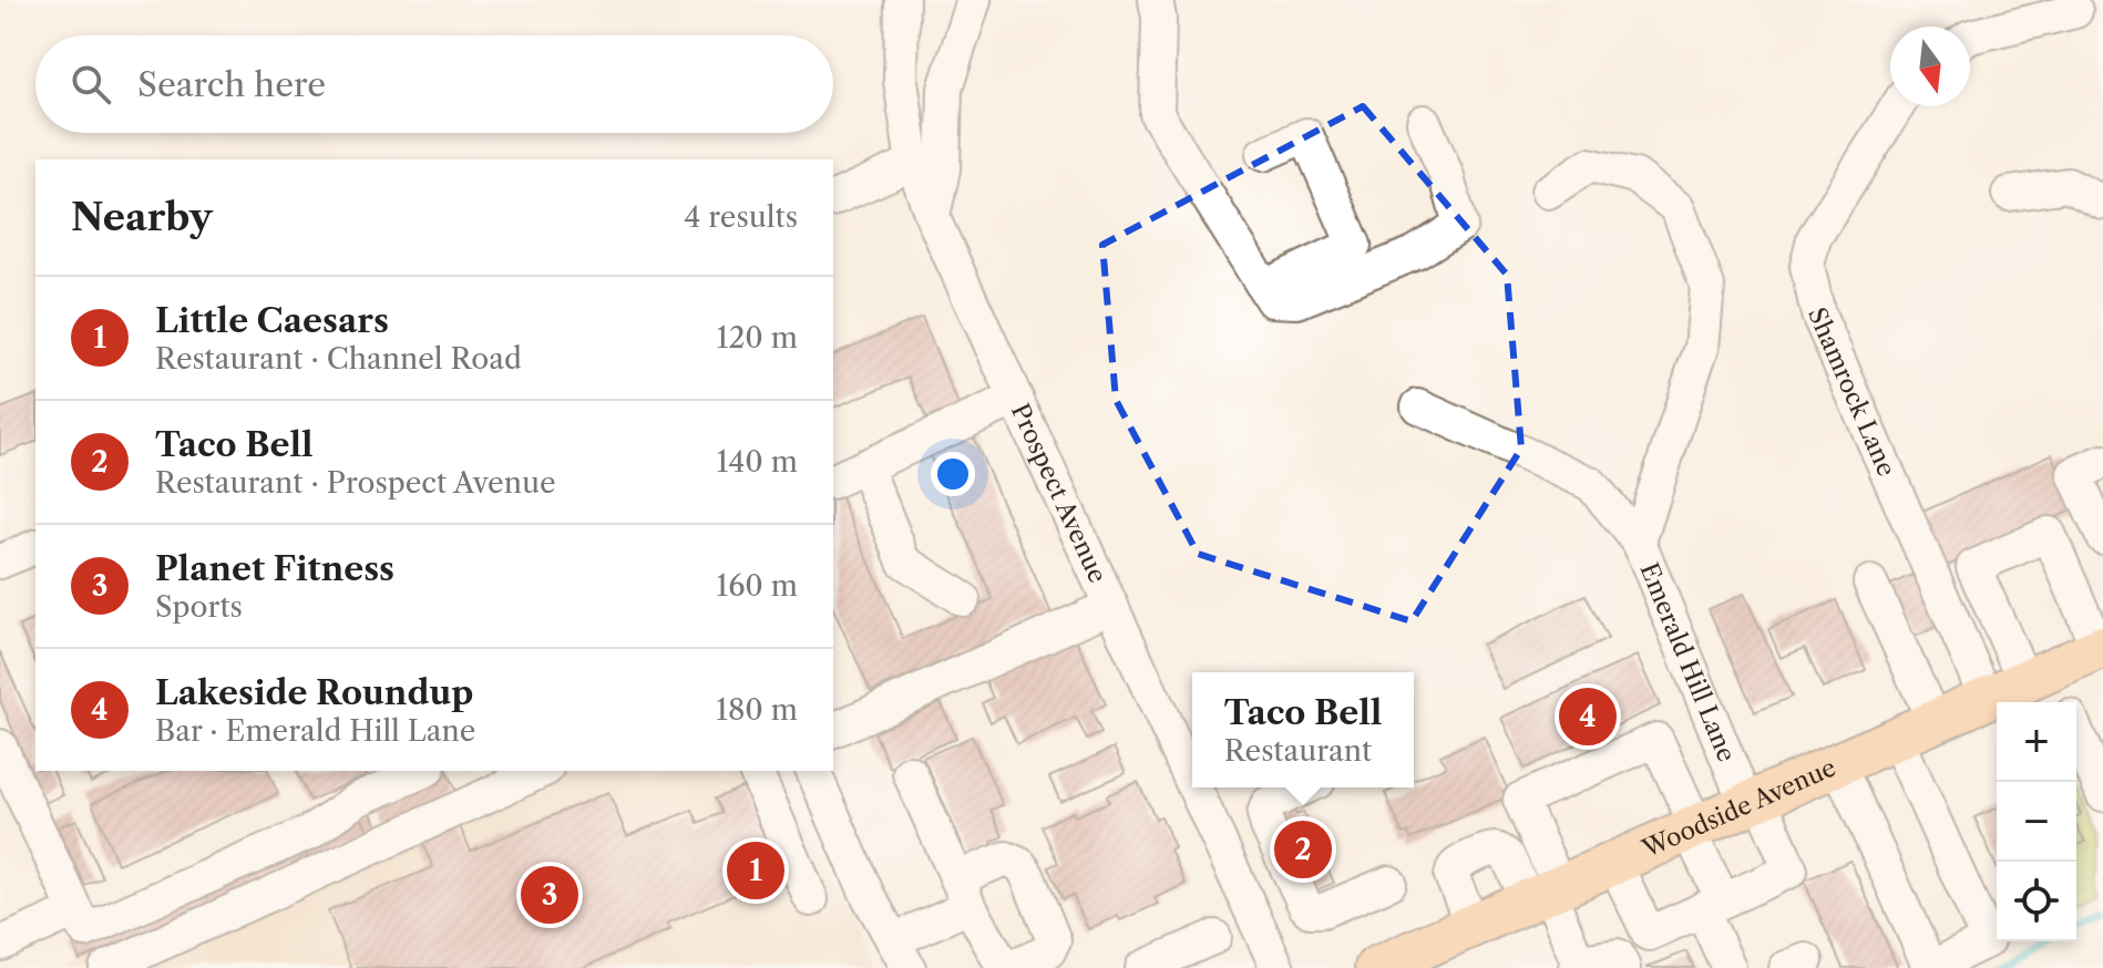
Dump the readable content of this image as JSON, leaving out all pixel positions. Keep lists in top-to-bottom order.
{
  "streets": {
    "main road": ["Woodside Avenue"],
    "street": ["Shamrock Lane", "Prospect Avenue", "Emerald Hill Lane"]
  },
  "crossings": [
    ["Shamrock Lane", "Woodside Avenue"],
    ["Emerald Hill Lane", "Woodside Avenue"]
  ],
  "north": "bottom",
  "page": {
    "search": "Search here",
    "heading": ["Nearby", "4 results"],
    "list": [
      {
        "mark": "1",
        "name": "Little Caesars",
        "note": "Restaurant · Channel Road",
        "value": "120 m"
      },
      {
        "mark": "2",
        "name": "Taco Bell",
        "note": "Restaurant · Prospect Avenue",
        "value": "140 m"
      },
      {
        "mark": "3",
        "name": "Planet Fitness",
        "note": "Sports",
        "value": "160 m"
      },
      {
        "mark": "4",
        "name": "Lakeside Roundup",
        "note": "Bar · Emerald Hill Lane",
        "value": "180 m"
      }
    ],
    "popup": ["Taco Bell", "Restaurant"],
    "pins": [
      "4",
      "2",
      "1",
      "3"
    ],
    "map_buttons": ["+", "−"]
  }
}
